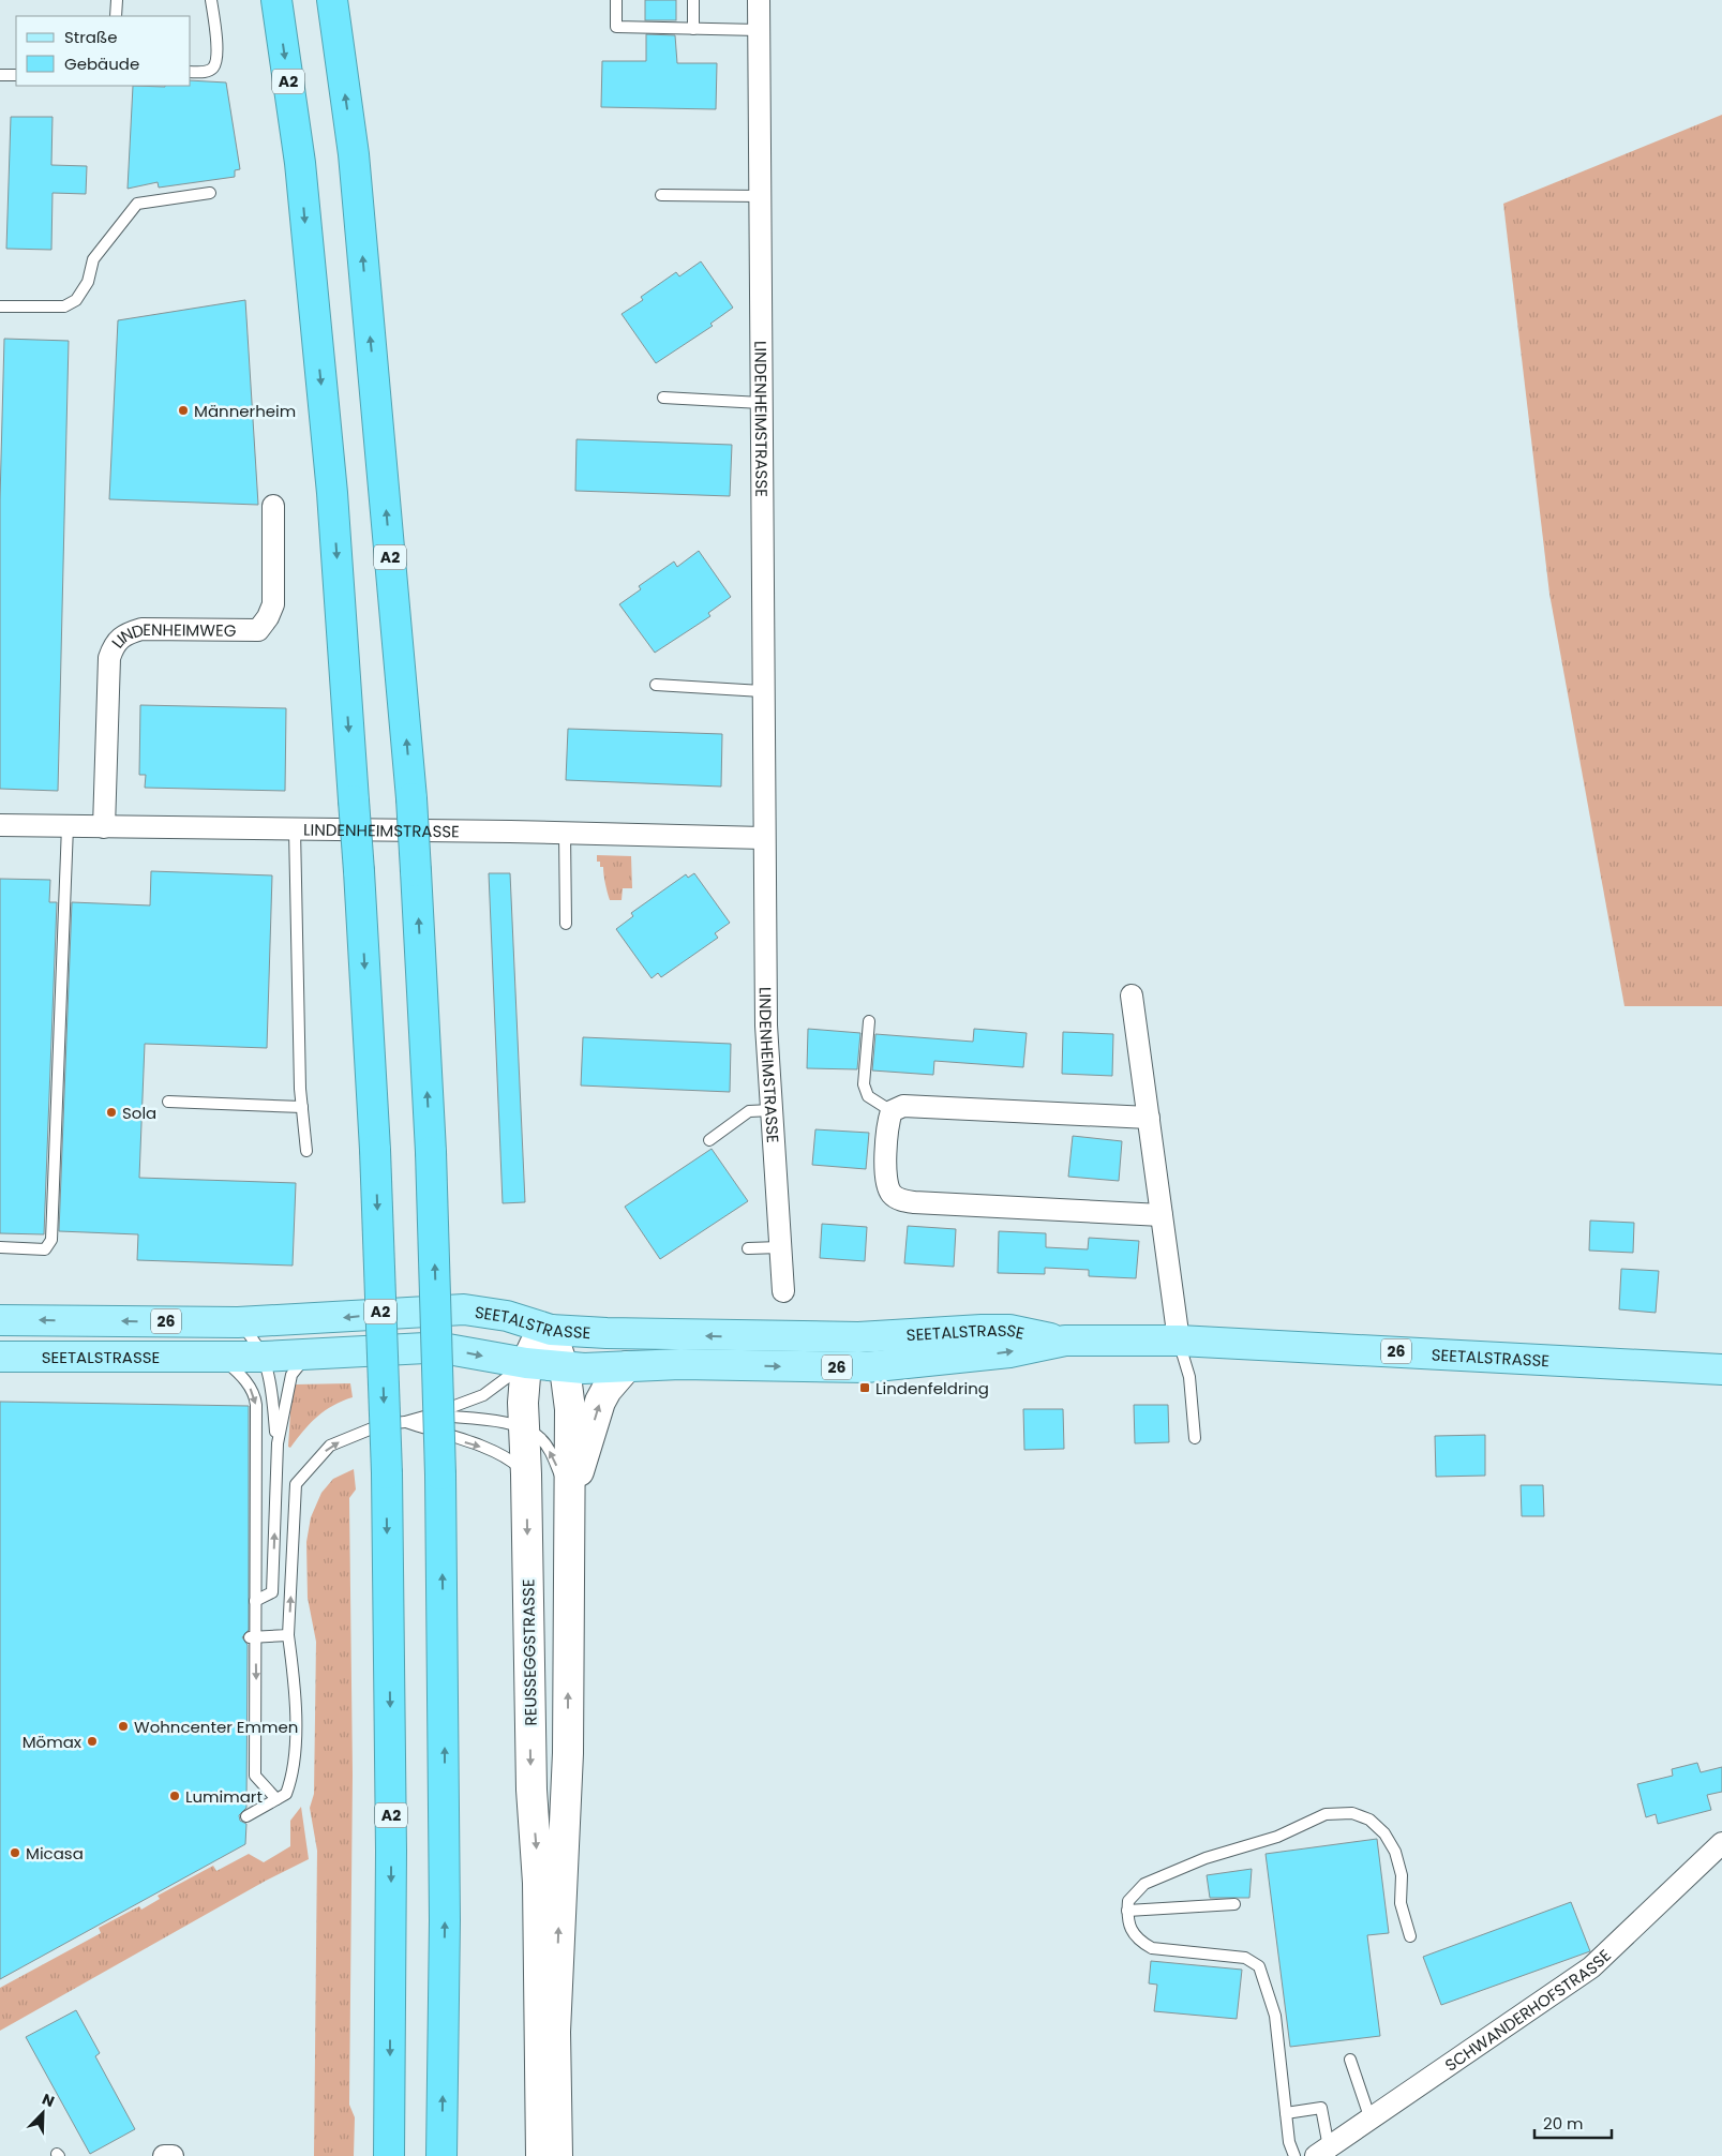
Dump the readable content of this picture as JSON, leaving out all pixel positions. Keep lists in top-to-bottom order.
{
  "streets": {
    "highway": ["A2"],
    "main road": ["26", "SEETALSTRASSE", "REUSSEGGSTRASSE"],
    "street": ["LINDENHEIMSTRASSE", "LINDENHEIMWEG", "SCHWANDERHOFSTRASSE"]
  },
  "crossings": [
    ["LINDENHEIMSTRASSE", "LINDENHEIMWEG"],
    ["SEETALSTRASSE", "REUSSEGGSTRASSE"]
  ],
  "places": {
    "other": [
      "Männerheim",
      "Sola",
      "Wohncenter Emmen",
      "Mömax",
      "Lumimart",
      "Micasa"
    ],
    "transit": ["Lindenfeldring"]
  },
  "legend": ["Straße", "Gebäude"],
  "scale_bar": "20 m",
  "north": "top right"
}
